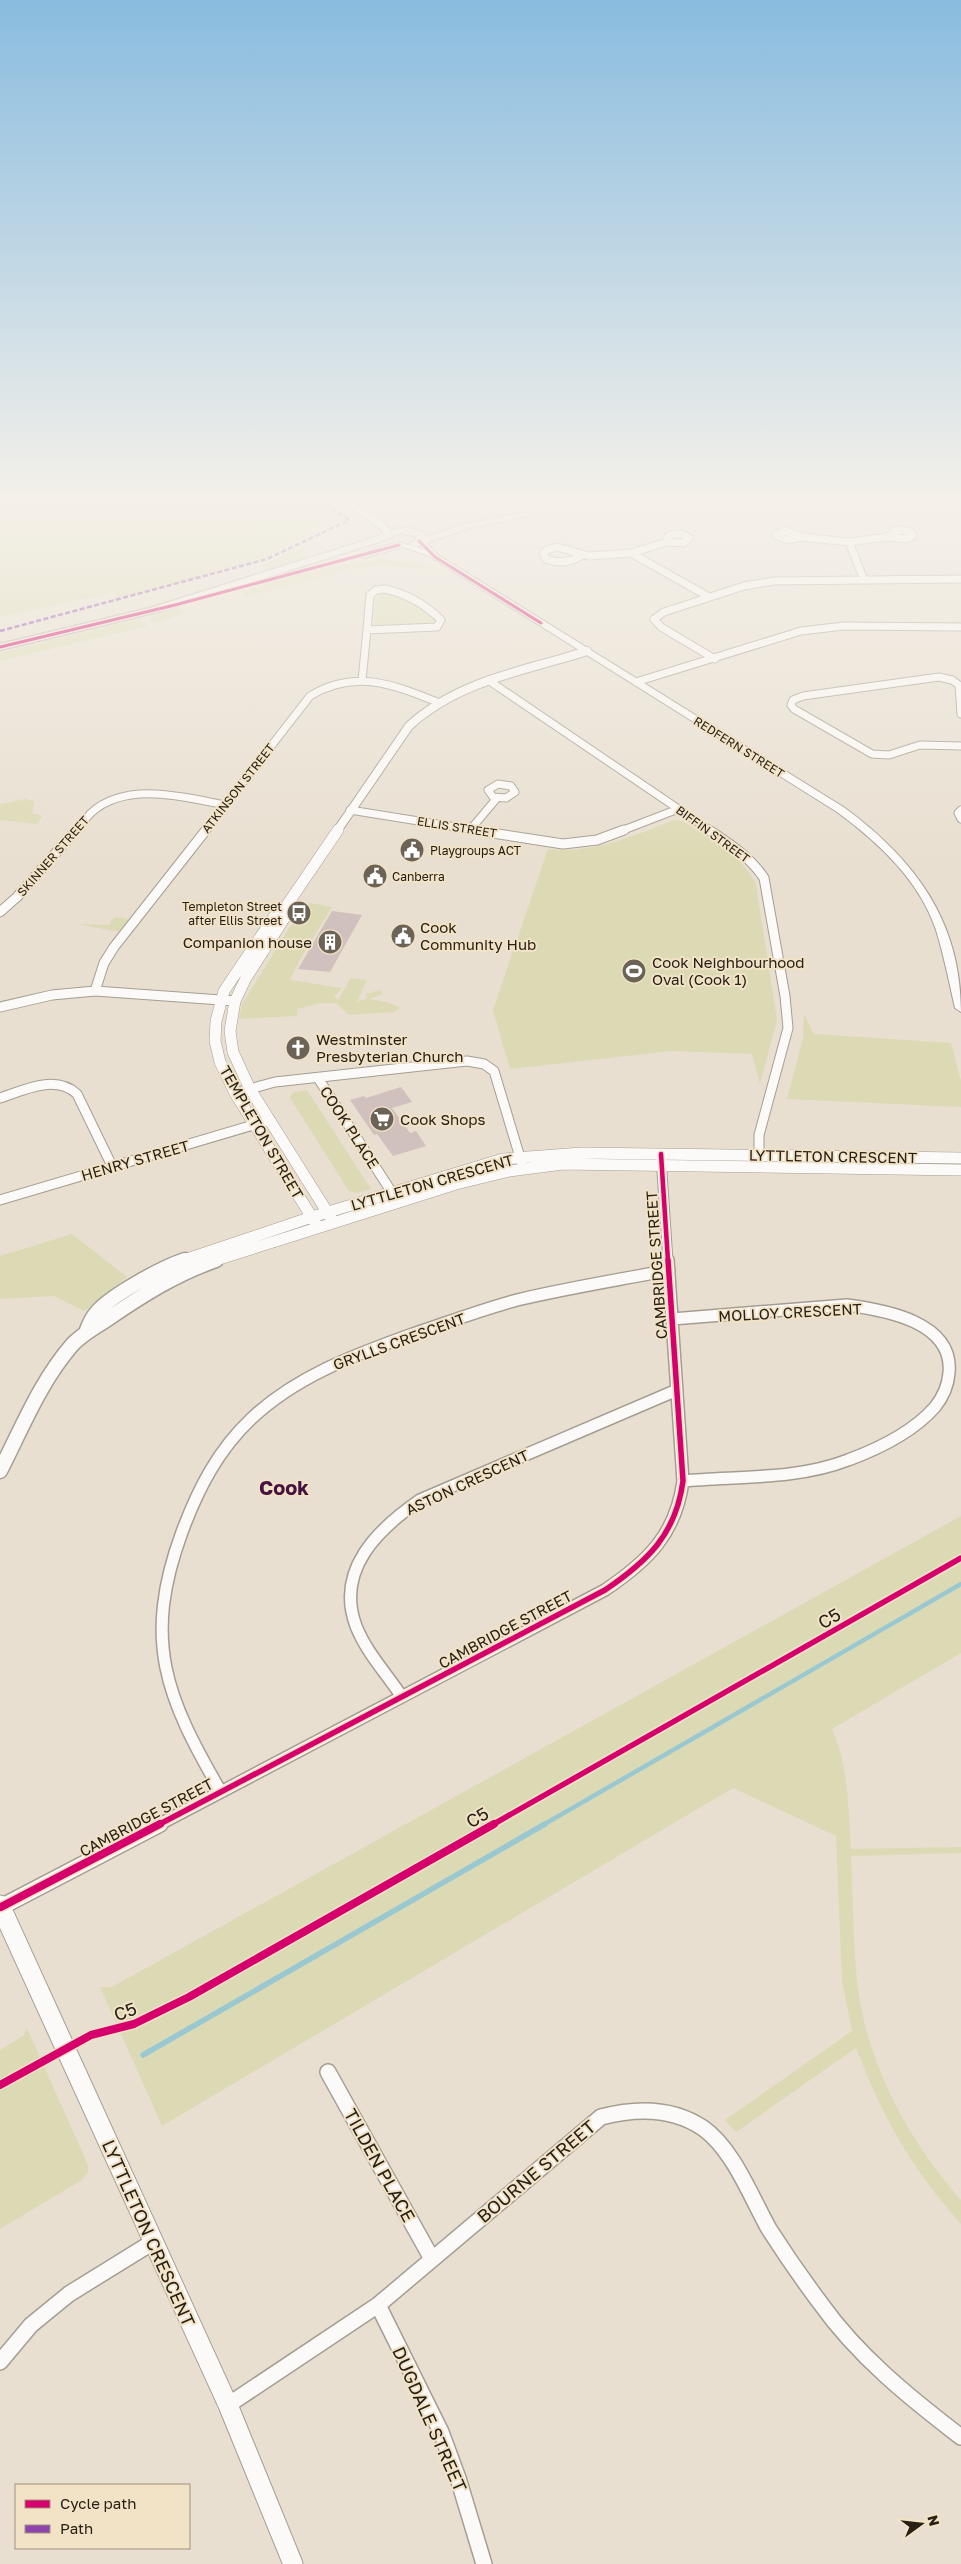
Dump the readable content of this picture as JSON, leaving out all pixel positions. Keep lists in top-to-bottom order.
{
  "streets": {
    "main road": ["REDFERN STREET"],
    "street": [
      "ATKINSON STREET",
      "ELLIS STREET",
      "BIFFIN STREET",
      "SKINNER STREET",
      "COOK PLACE",
      "TEMPLETON STREET",
      "LYTTLETON CRESCENT",
      "HENRY STREET",
      "CAMBRIDGE STREET",
      "MOLLOY CRESCENT",
      "GRYLLS CRESCENT",
      "ASTON CRESCENT",
      "TILDEN PLACE",
      "BOURNE STREET",
      "DUGDALE STREET"
    ],
    "cycle path": ["C5"]
  },
  "crossings": [
    ["REDFERN STREET", "TEMPLETON STREET"],
    ["ATKINSON STREET", "SKINNER STREET"],
    ["ATKINSON STREET", "TEMPLETON STREET"],
    ["ELLIS STREET", "BIFFIN STREET"],
    ["ELLIS STREET", "TEMPLETON STREET"],
    ["BIFFIN STREET", "TEMPLETON STREET"],
    ["BIFFIN STREET", "LYTTLETON CRESCENT"],
    ["COOK PLACE", "LYTTLETON CRESCENT"],
    ["TEMPLETON STREET", "LYTTLETON CRESCENT"],
    ["TEMPLETON STREET", "HENRY STREET"],
    ["LYTTLETON CRESCENT", "CAMBRIDGE STREET"],
    ["LYTTLETON CRESCENT", "BOURNE STREET"],
    ["CAMBRIDGE STREET", "MOLLOY CRESCENT"],
    ["CAMBRIDGE STREET", "GRYLLS CRESCENT"],
    ["CAMBRIDGE STREET", "ASTON CRESCENT"],
    ["TILDEN PLACE", "BOURNE STREET"],
    ["BOURNE STREET", "DUGDALE STREET"]
  ],
  "districts": ["Cook"],
  "places": {
    "public building": ["Playgroups ACT", "Canberra", "Cook Community Hub"],
    "bus stop": ["Templeton Street after Ellis Street"],
    "building": ["Companion house"],
    "sports": ["Cook Neighbourhood Oval (Cook 1)"],
    "church": ["Westminster Presbyterian Church"],
    "supermarket": ["Cook Shops"]
  },
  "legend": ["Cycle path", "Path"],
  "north": "right"
}
